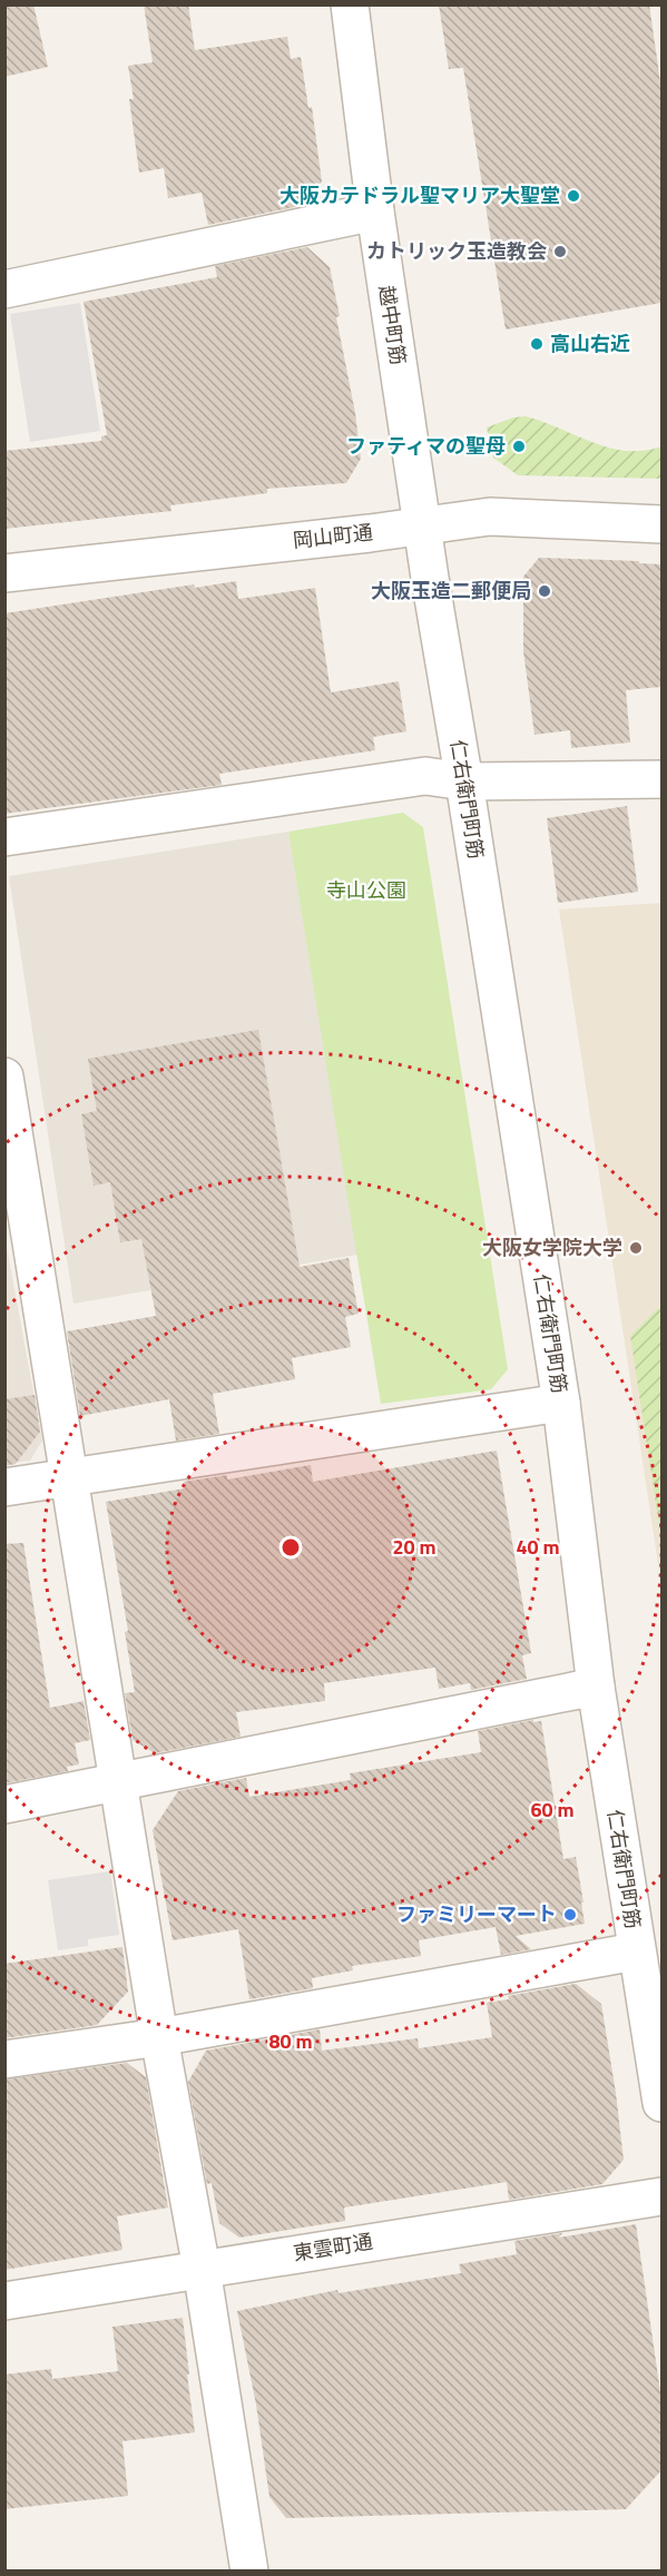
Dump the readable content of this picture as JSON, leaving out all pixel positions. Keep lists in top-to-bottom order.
{
  "streets": {
    "street": [
      "越中町筋",
      "岡山町通",
      "仁右衛門町筋",
      "東雲町通"
    ]
  },
  "crossings": [
    ["越中町筋", "岡山町通"],
    ["越中町筋", "仁右衛門町筋"],
    ["岡山町通", "仁右衛門町筋"]
  ],
  "parks": ["寺山公園"],
  "places": [
    "大阪カテドラル聖マリア大聖堂",
    "カトリック玉造教会",
    "高山右近",
    "ファティマの聖母",
    "大阪玉造二郵便局",
    "大阪女学院大学",
    "ファミリーマート"
  ],
  "rings": [
    "20 m",
    "40 m",
    "60 m",
    "80 m"
  ]
}
